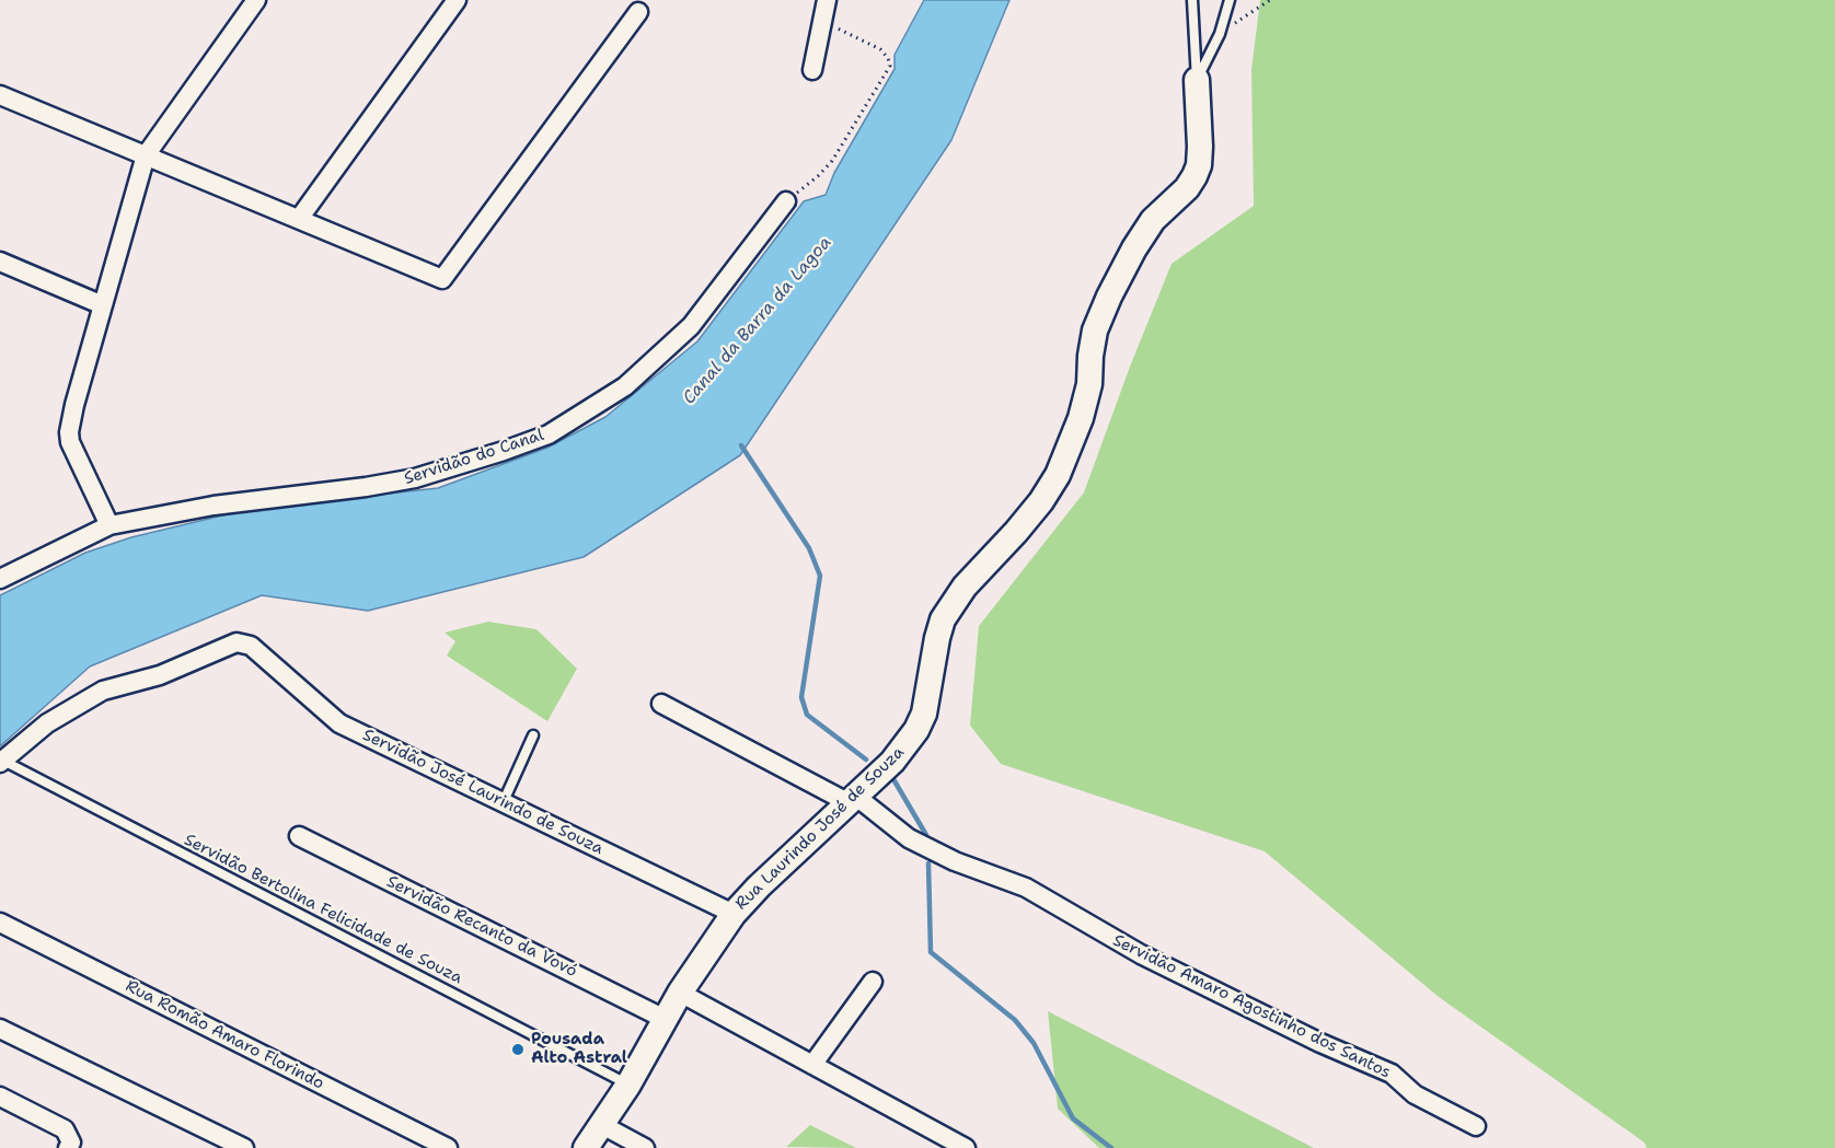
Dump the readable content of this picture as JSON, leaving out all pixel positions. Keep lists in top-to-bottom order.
{
  "streets": {
    "street": [
      "Servidão do Canal",
      "Servidão José Laurindo de Souza",
      "Rua Laurindo José de Souza",
      "Servidão Recanto da Vovó",
      "Servidão Amaro Agostinho dos Santos",
      "Rua Romão Amaro Florindo"
    ],
    "lane": ["Servidão Bertolina Felicidade de Souza"]
  },
  "crossings": [
    ["Servidão José Laurindo de Souza", "Rua Laurindo José de Souza"],
    ["Servidão José Laurindo de Souza", "Servidão Bertolina Felicidade de Souza"],
    ["Rua Laurindo José de Souza", "Servidão Bertolina Felicidade de Souza"],
    ["Rua Laurindo José de Souza", "Servidão Recanto da Vovó"],
    ["Rua Laurindo José de Souza", "Servidão Amaro Agostinho dos Santos"]
  ],
  "water": ["Canal da Barra da Lagoa"],
  "places": ["Pousada Alto Astral"]
}
